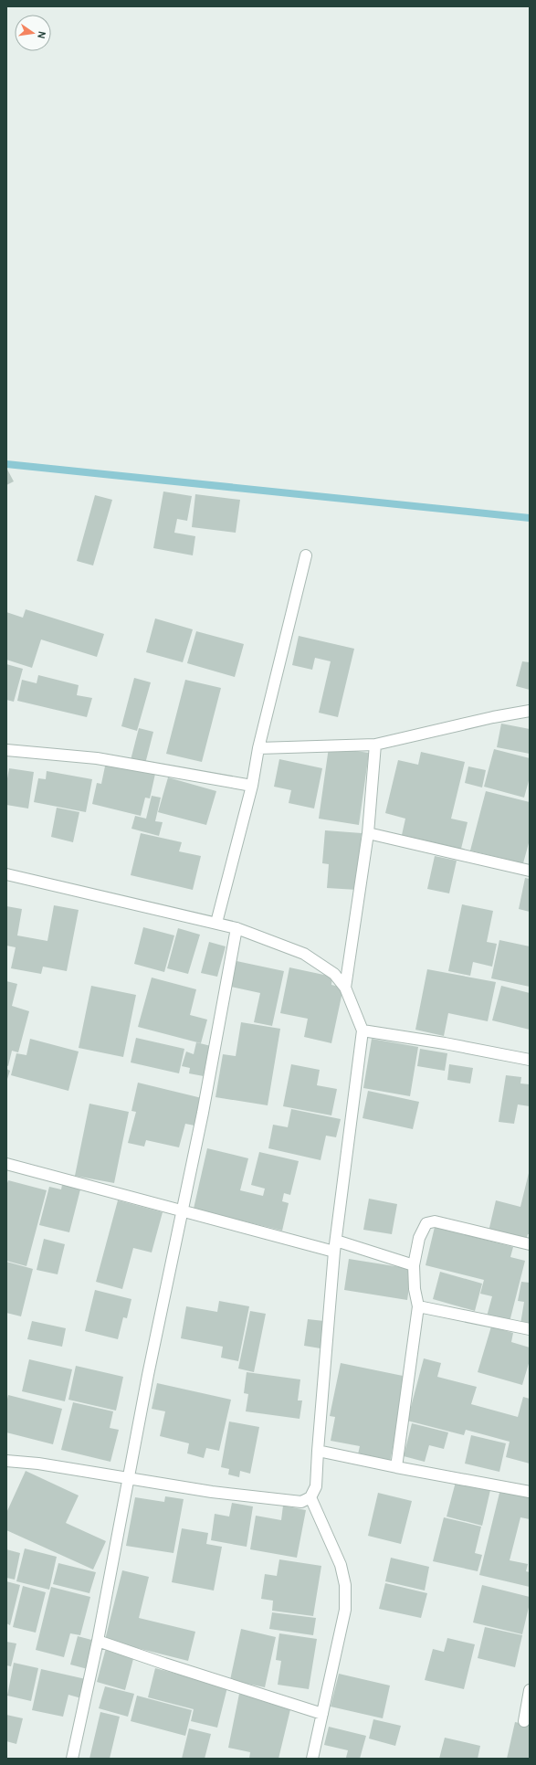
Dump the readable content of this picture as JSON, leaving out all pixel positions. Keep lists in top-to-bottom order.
{
  "north": "right"
}
